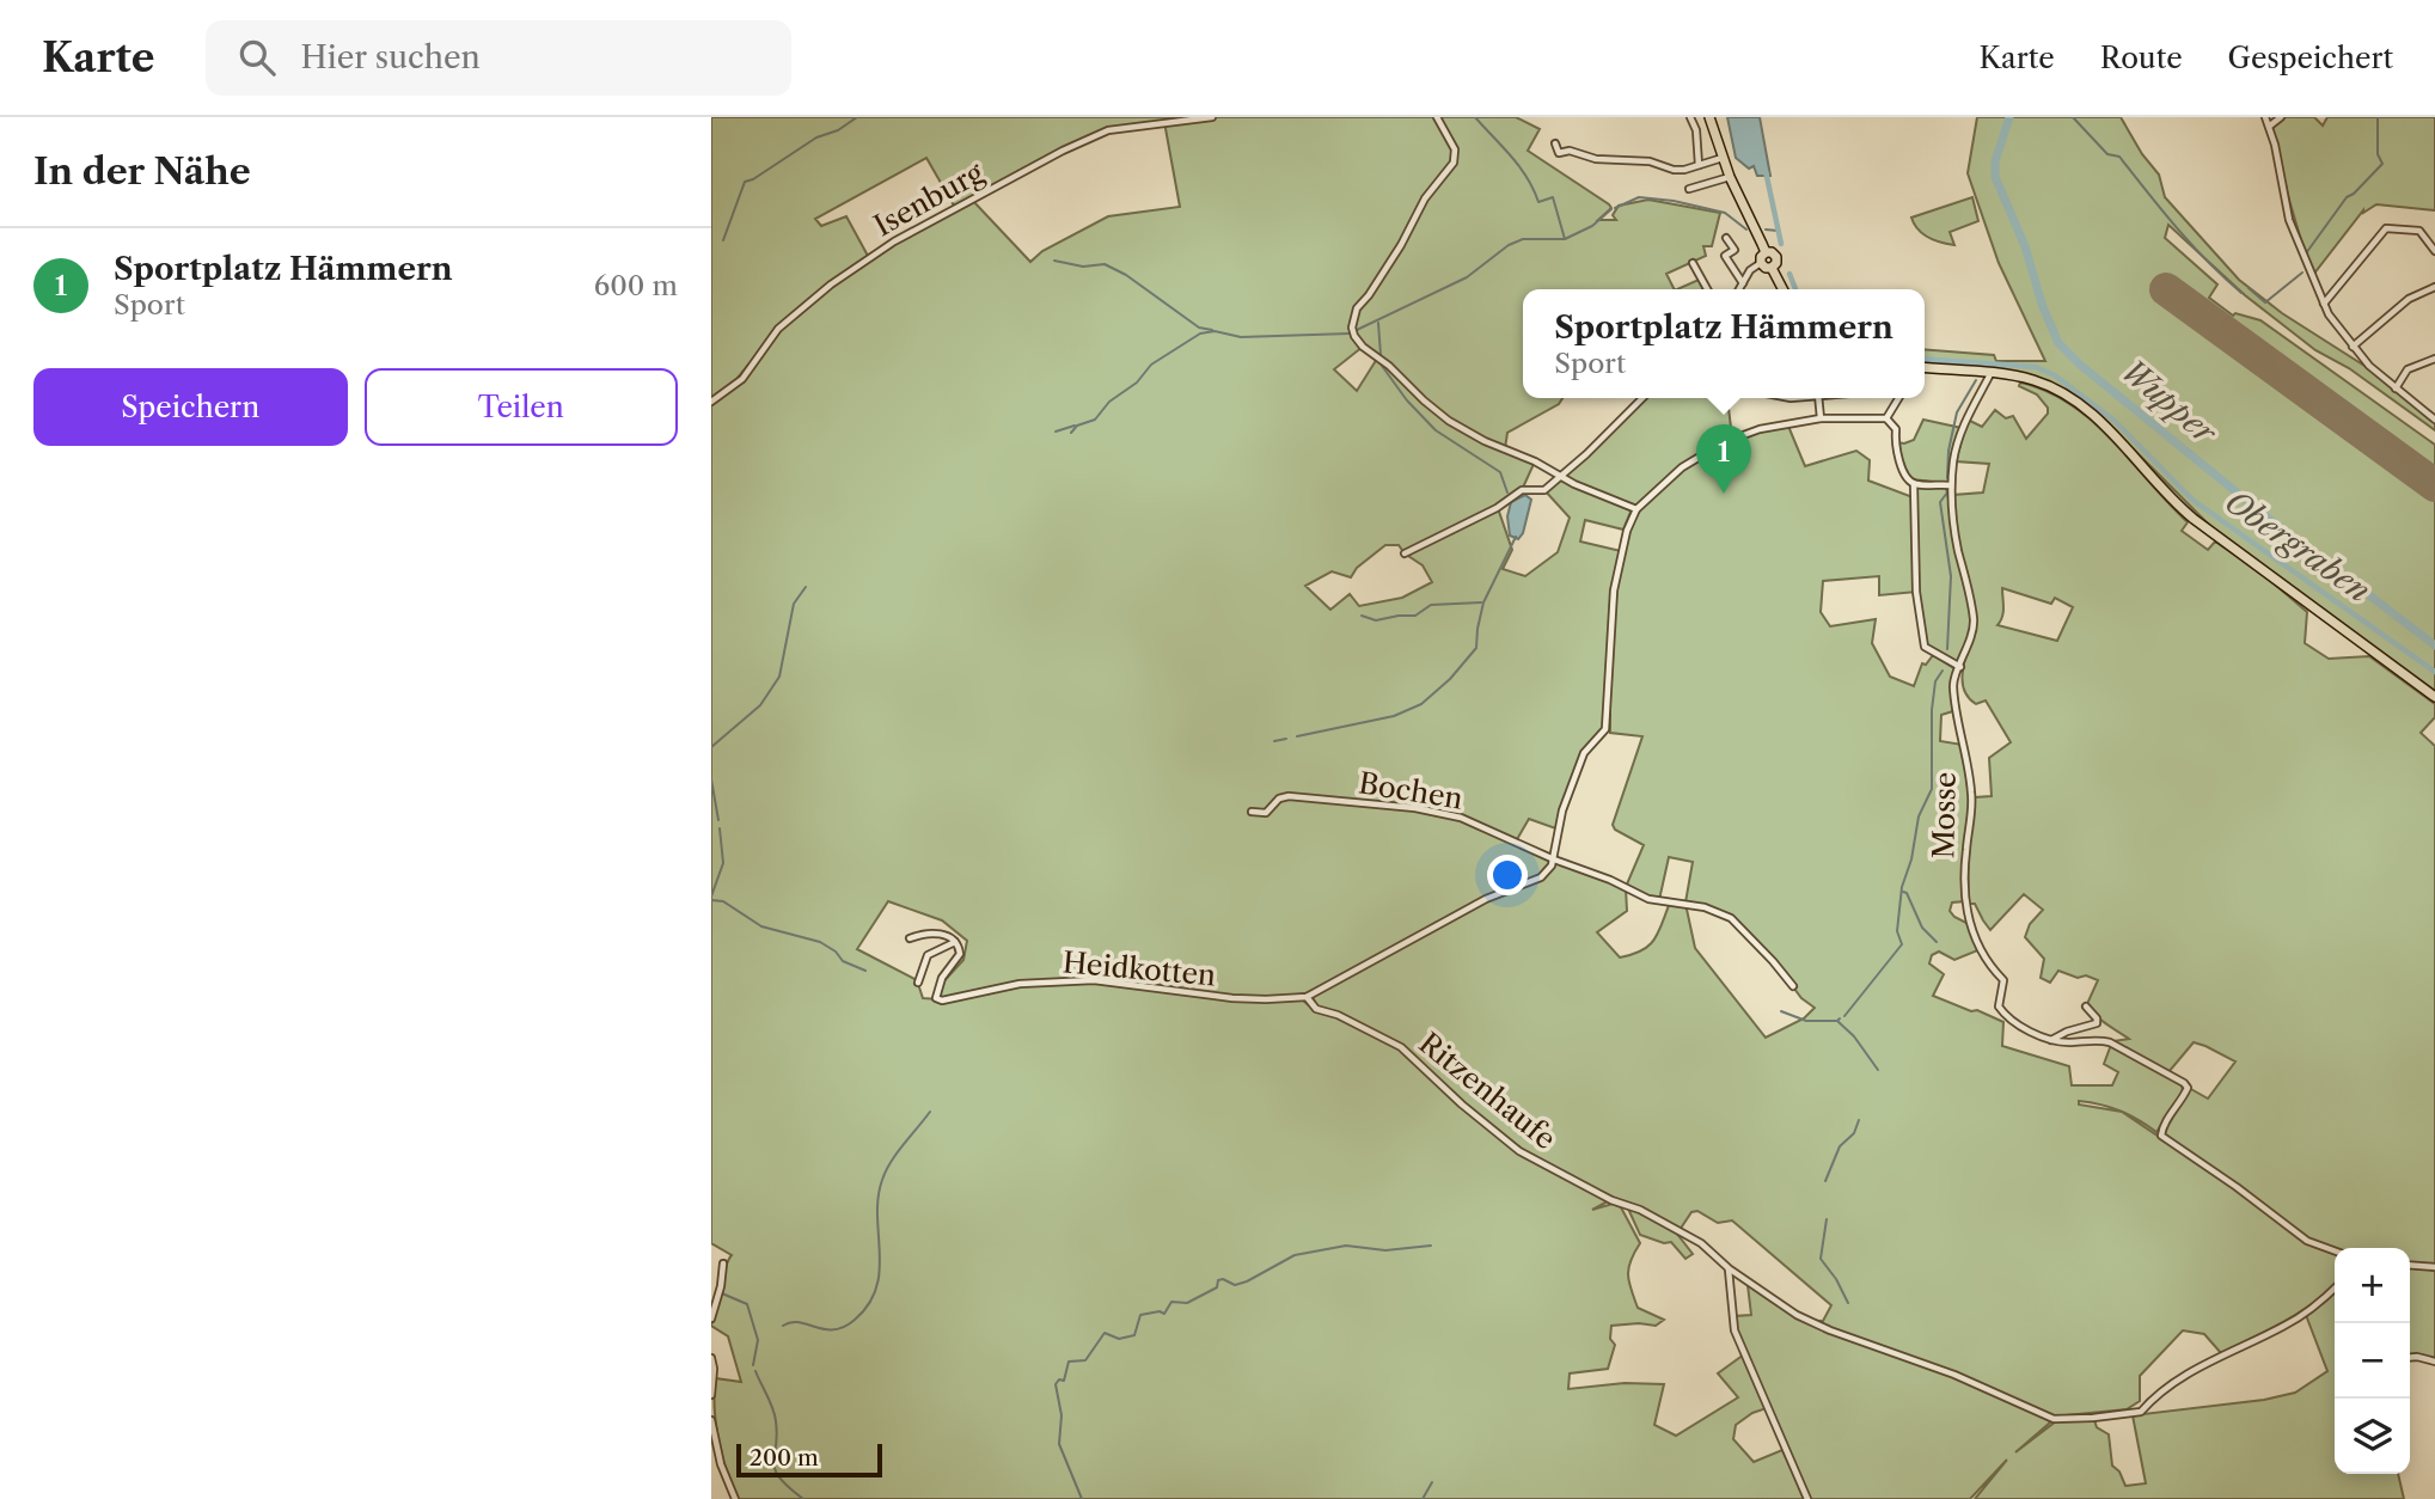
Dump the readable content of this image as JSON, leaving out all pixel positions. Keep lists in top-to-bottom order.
{
  "streets": {
    "street": [
      "Isenburg",
      "Bochen",
      "Mosse",
      "Heidkotten",
      "Ritzenhaufe"
    ]
  },
  "crossings": [
    ["Heidkotten", "Ritzenhaufe"]
  ],
  "water": ["Wupper", "Obergraben"],
  "scale_bar": "200 m",
  "page": {
    "header": "Karte",
    "search": "Hier suchen",
    "nav": ["Karte", "Route", "Gespeichert"],
    "heading": "In der Nähe",
    "list": [
      {
        "mark": "1",
        "name": "Sportplatz Hämmern",
        "note": "Sport",
        "value": "600 m"
      }
    ],
    "popup": ["Sportplatz Hämmern", "Sport"],
    "buttons": ["Speichern", "Teilen"],
    "pins": "1",
    "map_buttons": ["+", "−"],
    "scale": "200 m"
  }
}
